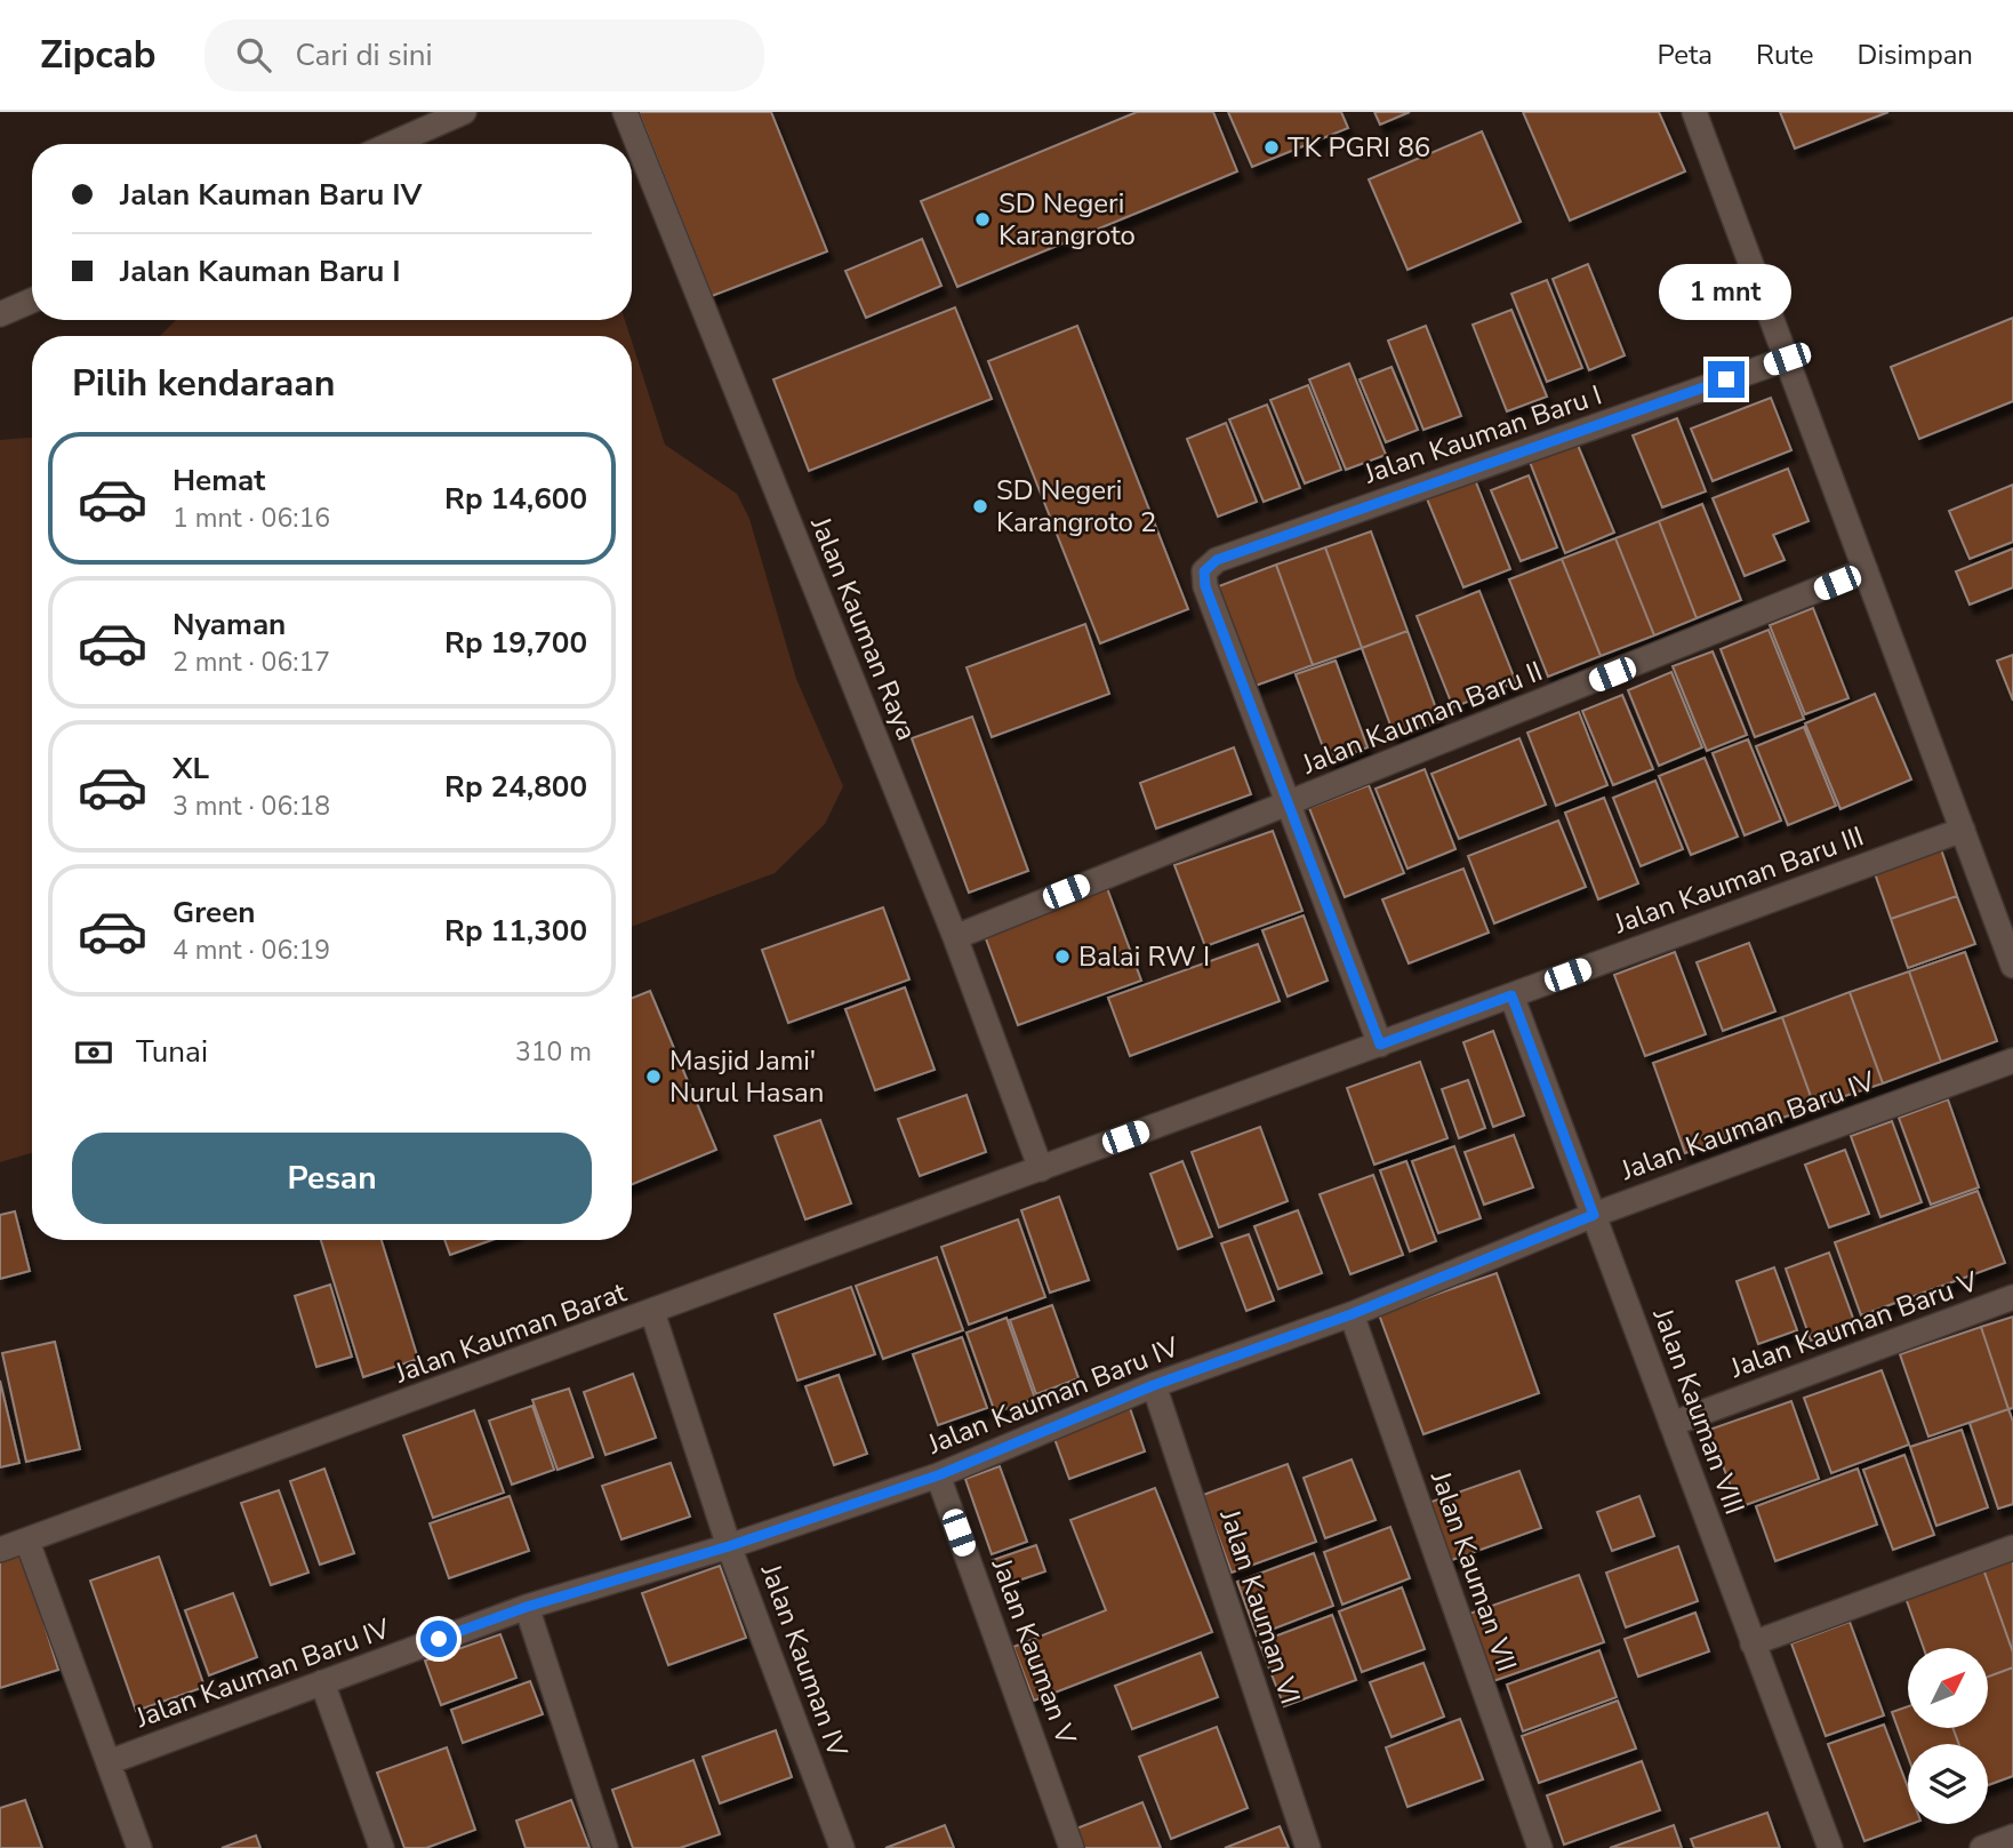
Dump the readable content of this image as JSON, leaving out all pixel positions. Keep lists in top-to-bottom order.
{
  "streets": {
    "street": [
      "Jalan Kauman Baru I",
      "Jalan Kauman Raya",
      "Jalan Kauman Baru II",
      "Jalan Kauman Baru III",
      "Jalan Kauman Baru IV",
      "Jalan Kauman Baru V",
      "Jalan Kauman Barat",
      "Jalan Kauman VIII",
      "Jalan Kauman VII",
      "Jalan Kauman VI",
      "Jalan Kauman V",
      "Jalan Kauman IV"
    ]
  },
  "crossings": [
    ["Jalan Kauman Baru I", "Jalan Kauman Baru II"],
    ["Jalan Kauman Raya", "Jalan Kauman Baru II"],
    ["Jalan Kauman Raya", "Jalan Kauman Baru III"],
    ["Jalan Kauman Raya", "Jalan Kauman Barat"],
    ["Jalan Kauman Baru III", "Jalan Kauman Barat"],
    ["Jalan Kauman Baru III", "Jalan Kauman VIII"],
    ["Jalan Kauman Baru IV", "Jalan Kauman VIII"],
    ["Jalan Kauman Baru IV", "Jalan Kauman VII"],
    ["Jalan Kauman Baru IV", "Jalan Kauman VI"],
    ["Jalan Kauman Baru IV", "Jalan Kauman V"],
    ["Jalan Kauman Baru IV", "Jalan Kauman IV"],
    ["Jalan Kauman Baru V", "Jalan Kauman VIII"],
    ["Jalan Kauman Barat", "Jalan Kauman IV"]
  ],
  "places": [
    "TK PGRI 86",
    "SD Negeri Karangroto",
    "SD Negeri Karangroto 2",
    "Balai RW I",
    "Masjid Jami' Nurul Hasan"
  ],
  "north": "top right",
  "page": {
    "header": "Zipcab",
    "search": "Cari di sini",
    "nav": ["Peta", "Rute", "Disimpan"],
    "banner": ["Jalan Kauman Baru IV", "Jalan Kauman Baru I"],
    "bubble": "1 mnt",
    "heading": "Pilih kendaraan",
    "list": [
      {
        "name": "Hemat",
        "note": "1 mnt · 06:16",
        "value": "Rp 14,600"
      },
      {
        "name": "Nyaman",
        "note": "2 mnt · 06:17",
        "value": "Rp 19,700"
      },
      {
        "name": "XL",
        "note": "3 mnt · 06:18",
        "value": "Rp 24,800"
      },
      {
        "name": "Green",
        "note": "4 mnt · 06:19",
        "value": "Rp 11,300"
      }
    ],
    "pay": ["Tunai", "310 m"],
    "buttons": "Pesan"
  }
}
